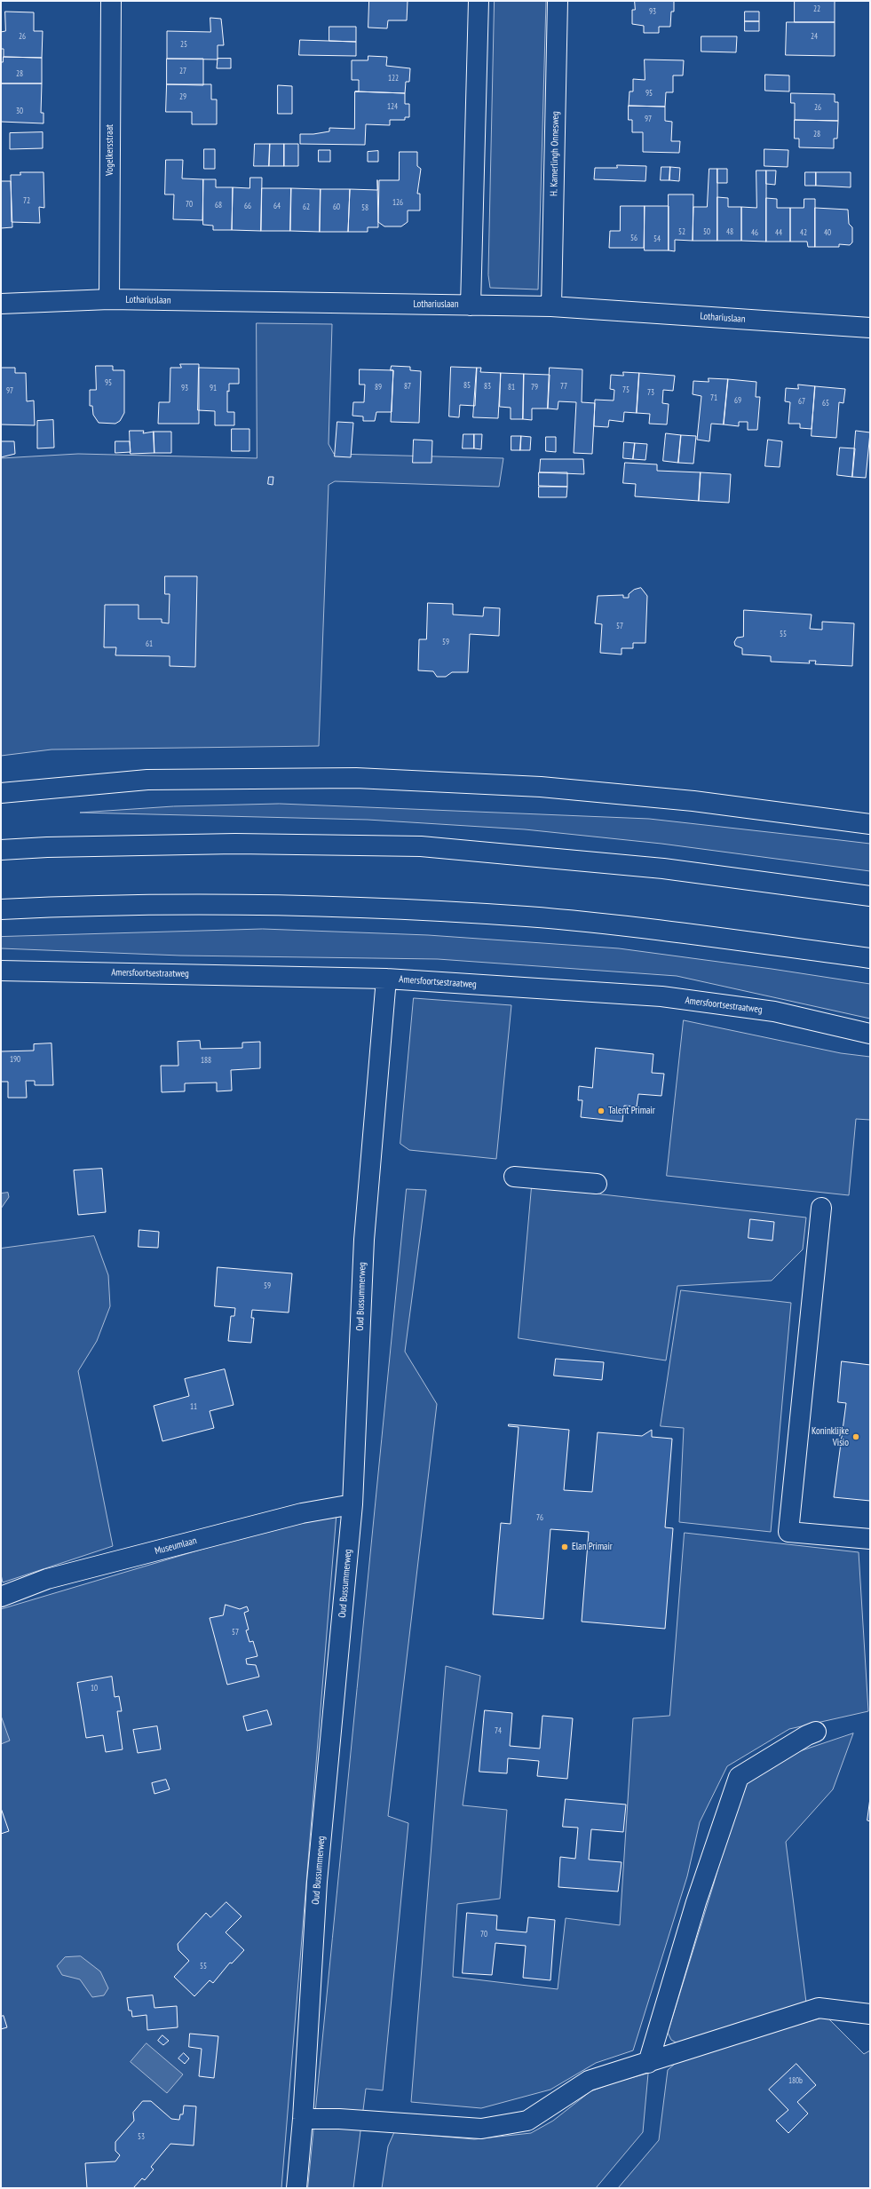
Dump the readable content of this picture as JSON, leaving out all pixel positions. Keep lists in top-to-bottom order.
{
  "streets": {
    "main road": [
      "Vogelkersstraat",
      "H. Kamerlingh Onnesweg",
      "Lothariuslaan",
      "Amersfoortsestraatweg",
      "Oud Bussummerweg",
      "Museumlaan"
    ]
  },
  "crossings": [
    ["Vogelkersstraat", "Lothariuslaan"],
    ["H. Kamerlingh Onnesweg", "Lothariuslaan"],
    ["Amersfoortsestraatweg", "Oud Bussummerweg"],
    ["Oud Bussummerweg", "Museumlaan"]
  ],
  "places": ["Talent Primair", "Koninklijke Visio", "Elan Primair"],
  "house_numbers": [
    "22",
    "93",
    "26",
    "24",
    "25",
    "27",
    "28",
    "122",
    "95",
    "29",
    "124",
    "26",
    "30",
    "97",
    "28",
    "72",
    "126",
    "70",
    "68",
    "66",
    "64",
    "62",
    "60",
    "58",
    "52",
    "50",
    "48",
    "46",
    "44",
    "42",
    "40",
    "56",
    "54",
    "95",
    "85",
    "87",
    "83",
    "77",
    "89",
    "81",
    "79",
    "93",
    "91",
    "75",
    "97",
    "73",
    "71",
    "69",
    "67",
    "65",
    "57",
    "55",
    "59",
    "61",
    "190",
    "188",
    "59",
    "11",
    "76",
    "57",
    "10",
    "74",
    "70",
    "55",
    "180b",
    "53"
  ]
}
